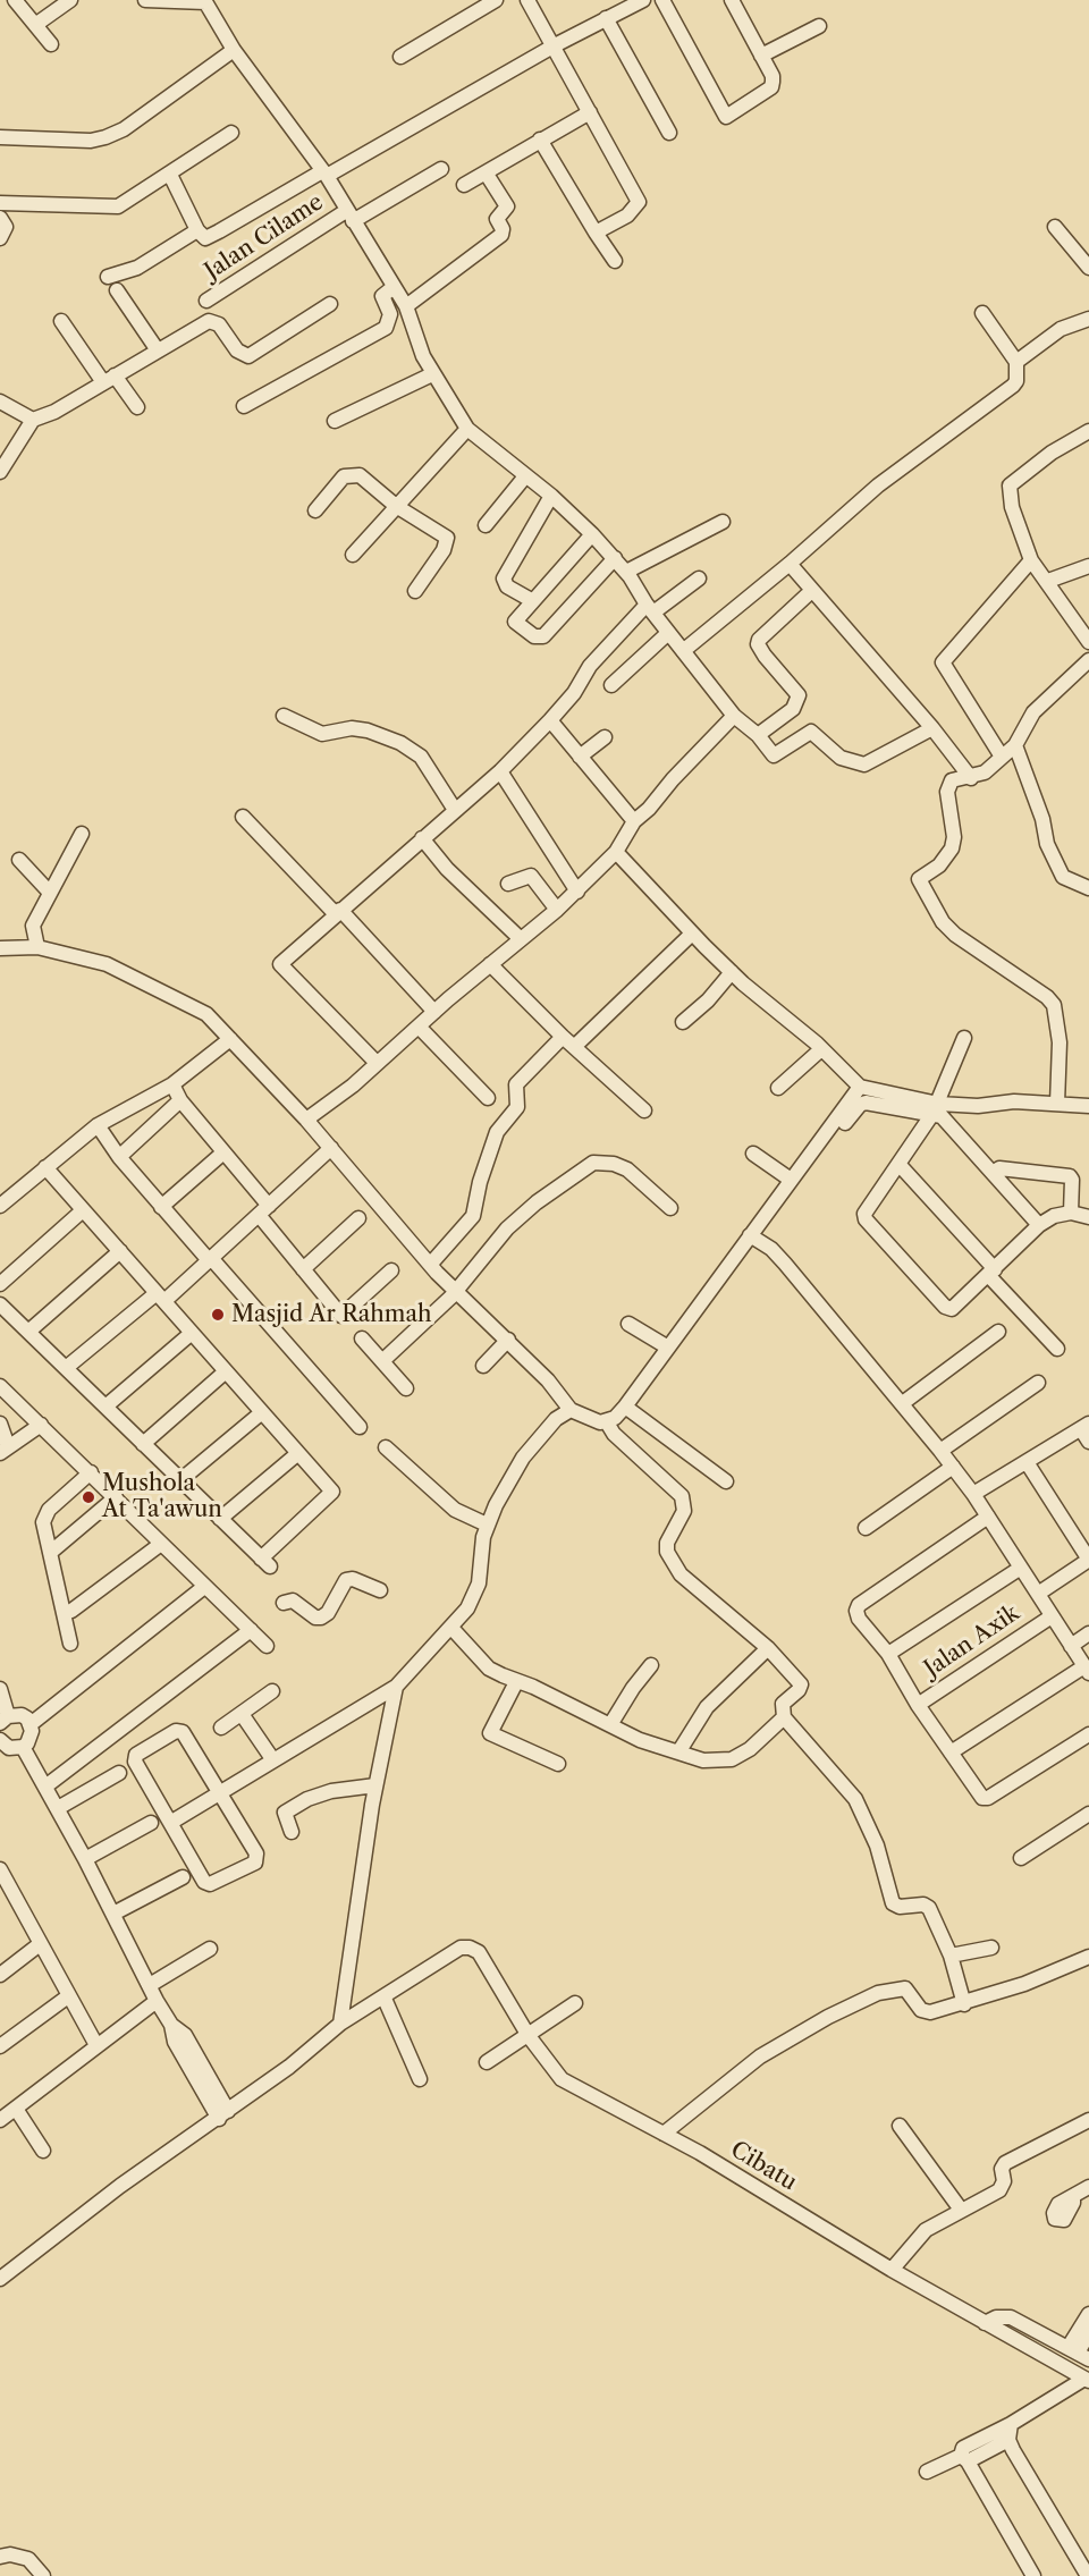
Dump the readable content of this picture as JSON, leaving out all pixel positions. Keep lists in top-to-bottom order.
{
  "streets": {
    "street": ["Jalan Cilame", "Jalan Axik", "Cibatu"]
  },
  "places": ["Masjid Ar Rahmah", "Mushola At Ta'awun"]
}
